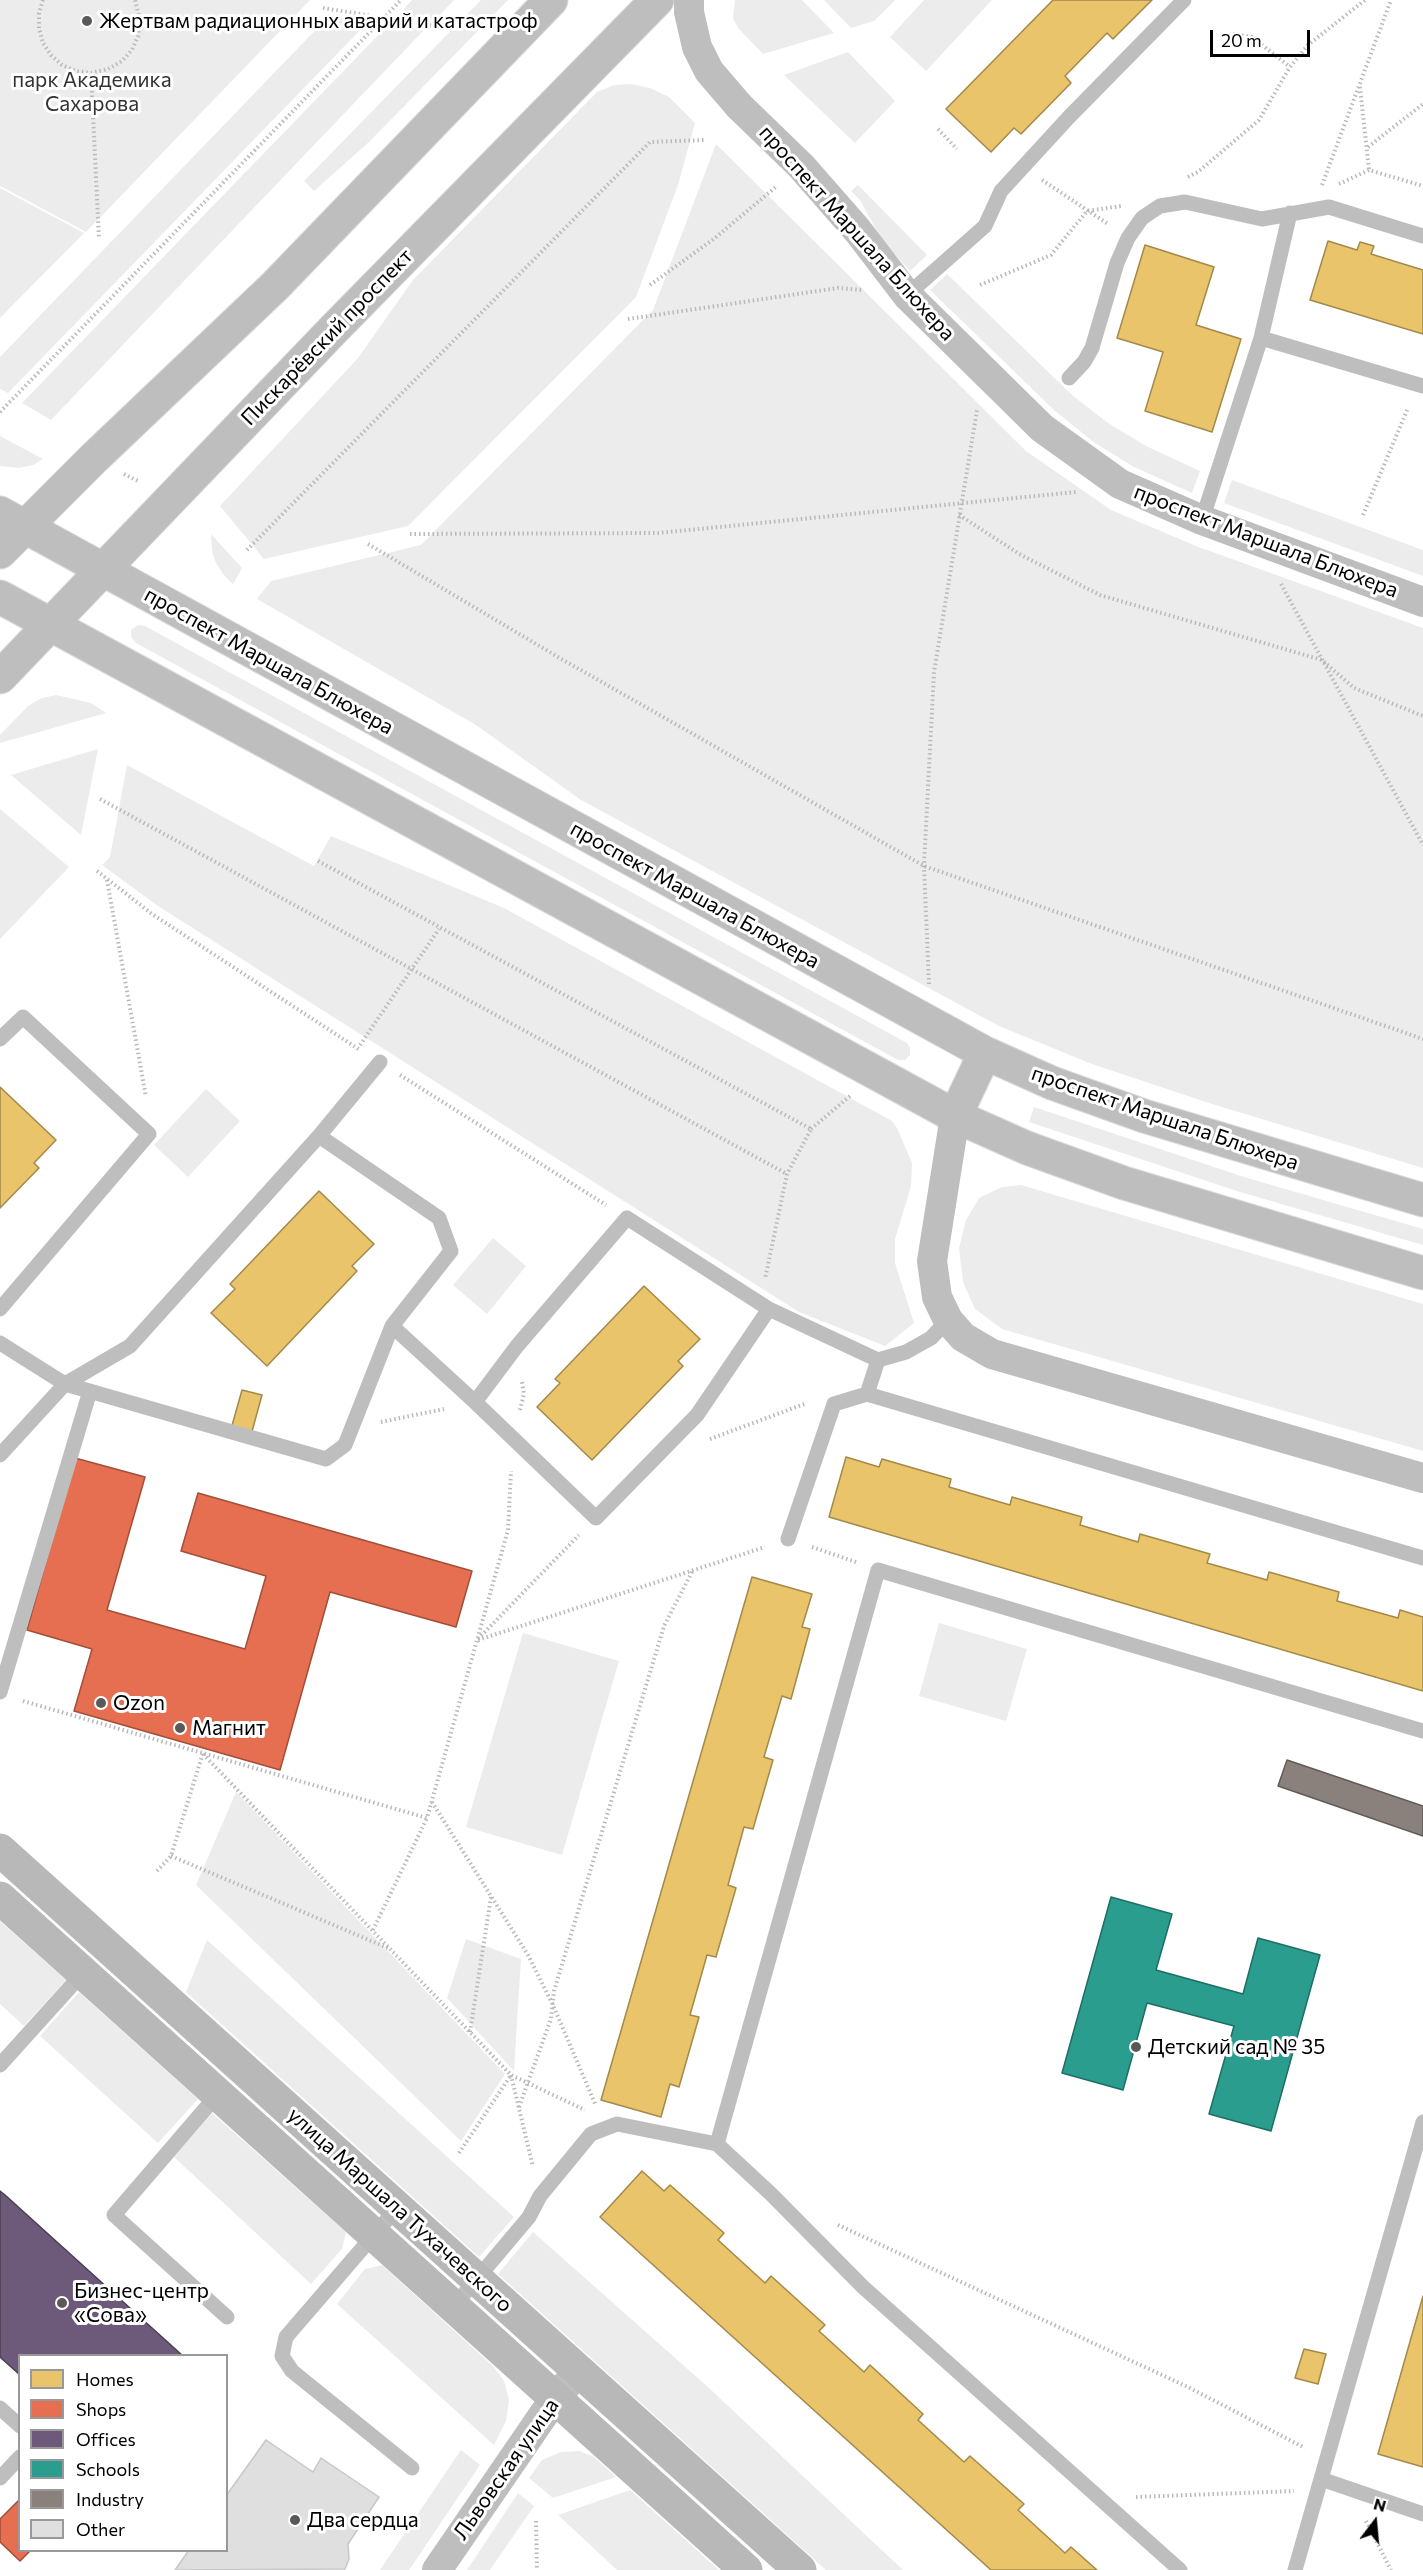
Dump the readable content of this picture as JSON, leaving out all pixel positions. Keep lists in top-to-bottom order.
{
  "streets": {
    "main road": ["проспект Маршала Блюхера", "Пискарёвский проспект"],
    "street": ["улица Маршала Тухачевского", "Львовская улица"]
  },
  "crossings": [
    ["проспект Маршала Блюхера", "Пискарёвский проспект"],
    ["улица Маршала Тухачевского", "Львовская улица"]
  ],
  "parks": ["парк Академика Сахарова"],
  "places": [
    "Жертвам радиационных аварий и катастроф",
    "Ozon",
    "Магнит",
    "Детский сад № 35",
    "Бизнес-центр «Сова»",
    "Два сердца"
  ],
  "legend": [
    "Homes",
    "Shops",
    "Offices",
    "Schools",
    "Industry",
    "Other"
  ],
  "scale_bar": "20 m",
  "north": "top"
}
